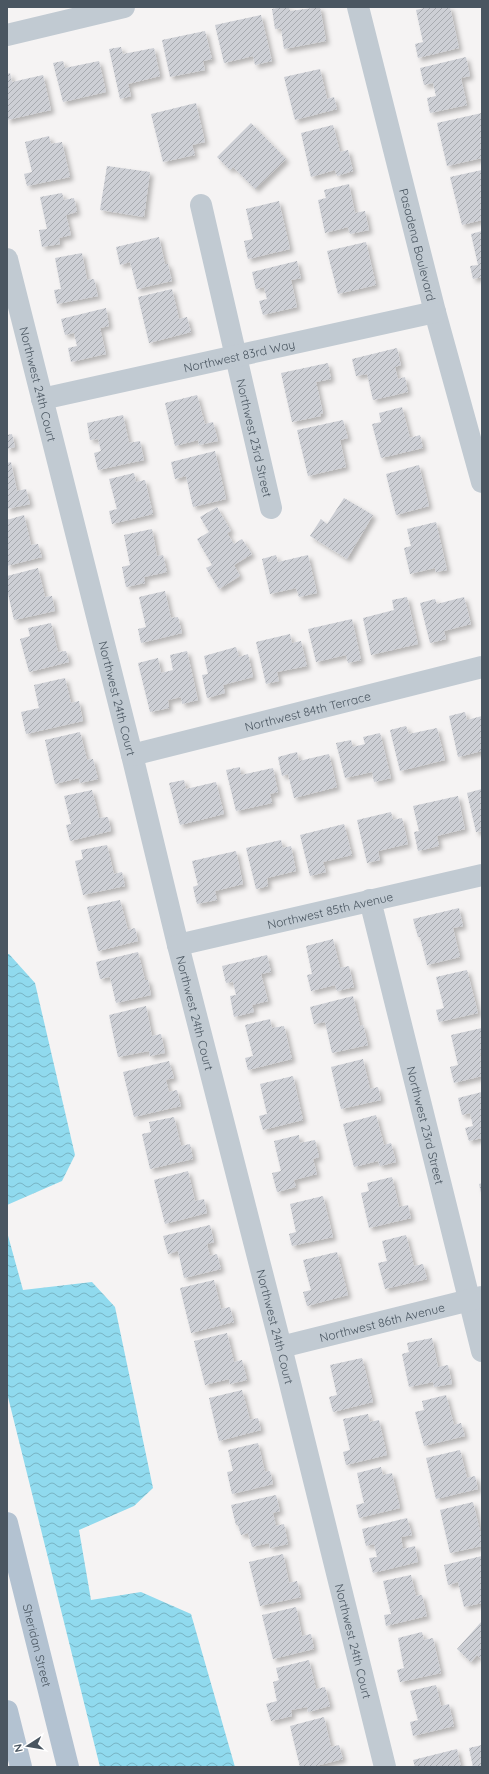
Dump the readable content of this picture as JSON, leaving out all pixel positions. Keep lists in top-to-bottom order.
{
  "streets": {
    "main road": ["Sheridan Street"],
    "street": [
      "Pasadena Boulevard",
      "Northwest 83rd Way",
      "Northwest 24th Court",
      "Northwest 23rd Street",
      "Northwest 84th Terrace",
      "Northwest 85th Avenue",
      "Northwest 86th Avenue"
    ]
  },
  "crossings": [
    ["Pasadena Boulevard", "Northwest 83rd Way"],
    ["Northwest 83rd Way", "Northwest 24th Court"],
    ["Northwest 83rd Way", "Northwest 23rd Street"],
    ["Northwest 24th Court", "Northwest 84th Terrace"],
    ["Northwest 24th Court", "Northwest 85th Avenue"],
    ["Northwest 24th Court", "Northwest 86th Avenue"],
    ["Northwest 23rd Street", "Northwest 85th Avenue"],
    ["Northwest 23rd Street", "Northwest 86th Avenue"]
  ],
  "north": "left"
}
